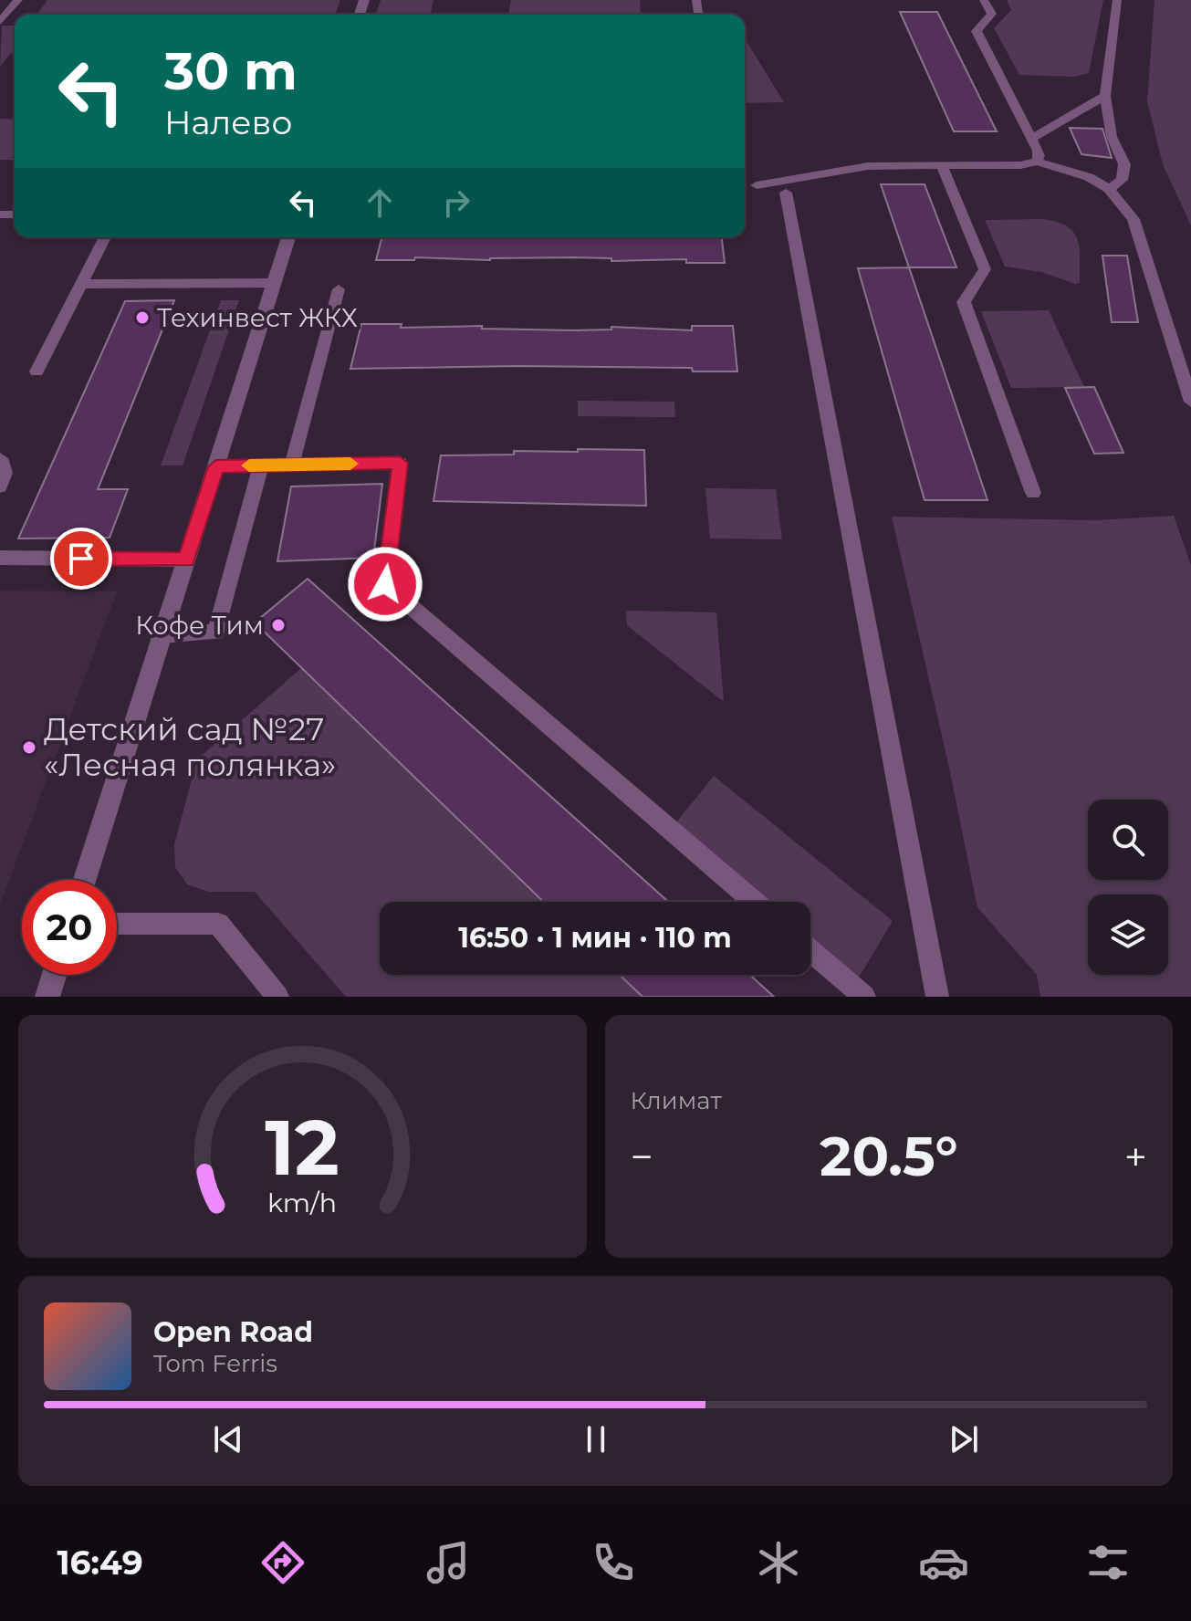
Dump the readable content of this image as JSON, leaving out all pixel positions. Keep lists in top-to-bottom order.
{
  "places": ["Техинвест ЖКХ", "Кофе Тим", "Детский сад №27 «Лесная полянка»"],
  "page": {
    "turn": ["30 m", "Налево"],
    "limit": "20",
    "trip": "16:50 · 1 мин · 110 m",
    "tile": "Климат",
    "heat": ["−", "20.5°", "+"],
    "song": ["Open Road", "Tom Ferris"],
    "tabs": "16:49",
    "gauge": ["12", "km/h"]
  }
}
